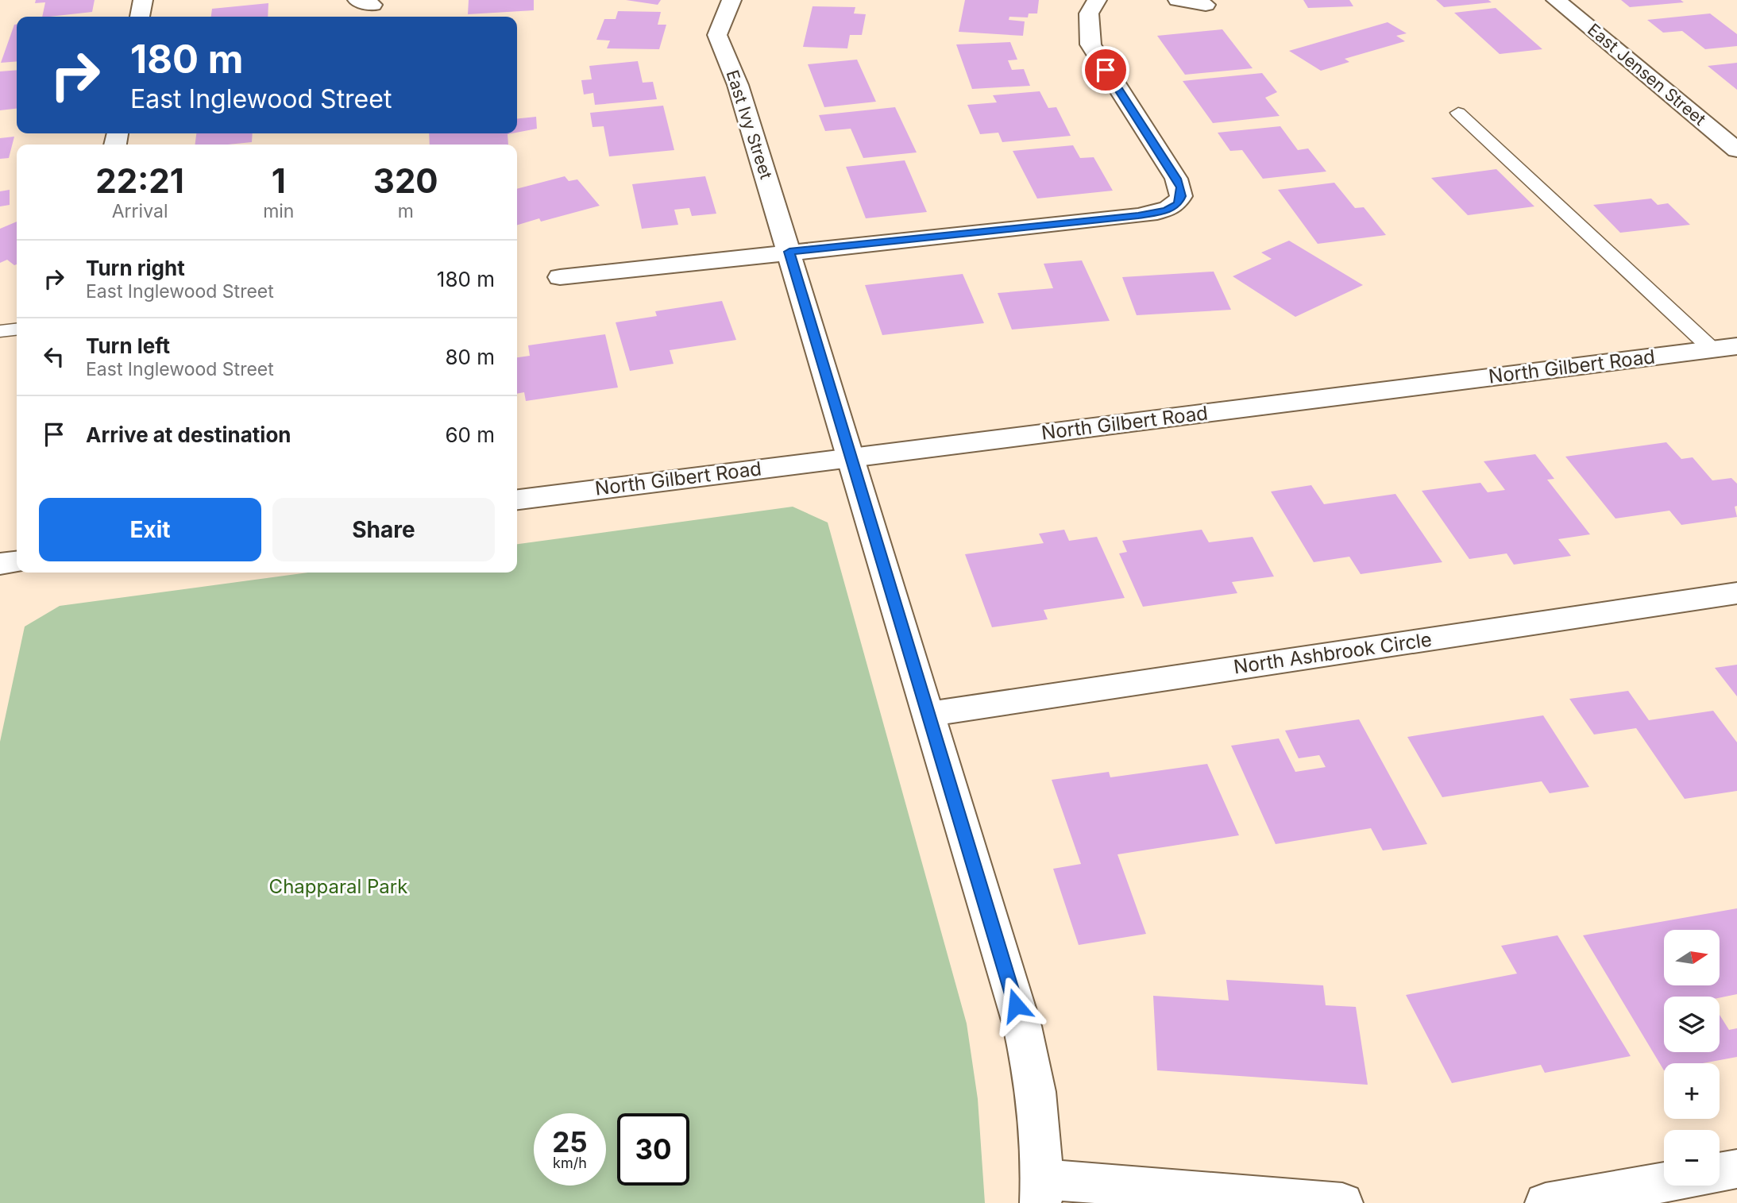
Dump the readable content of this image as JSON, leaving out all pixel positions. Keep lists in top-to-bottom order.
{
  "streets": {
    "street": [
      "East Jensen Street",
      "East Ivy Street",
      "North Gilbert Road",
      "North Ashbrook Circle"
    ]
  },
  "crossings": [
    ["East Ivy Street", "North Gilbert Road"],
    ["East Ivy Street", "North Ashbrook Circle"]
  ],
  "parks": ["Chapparal Park"],
  "north": "right",
  "page": {
    "turn": ["180 m", "East Inglewood Street"],
    "eta": [
      "22:21",
      "Arrival",
      "1",
      "min",
      "320",
      "m"
    ],
    "list": [
      {
        "name": "Turn right",
        "note": "East Inglewood Street",
        "value": "180 m"
      },
      {
        "name": "Turn left",
        "note": "East Inglewood Street",
        "value": "80 m"
      },
      {
        "name": "Arrive at destination",
        "value": "60 m"
      }
    ],
    "buttons": ["Exit", "Share"],
    "map_buttons": ["+", "−"],
    "speed": "25 km/h",
    "limit": "30"
  }
}
